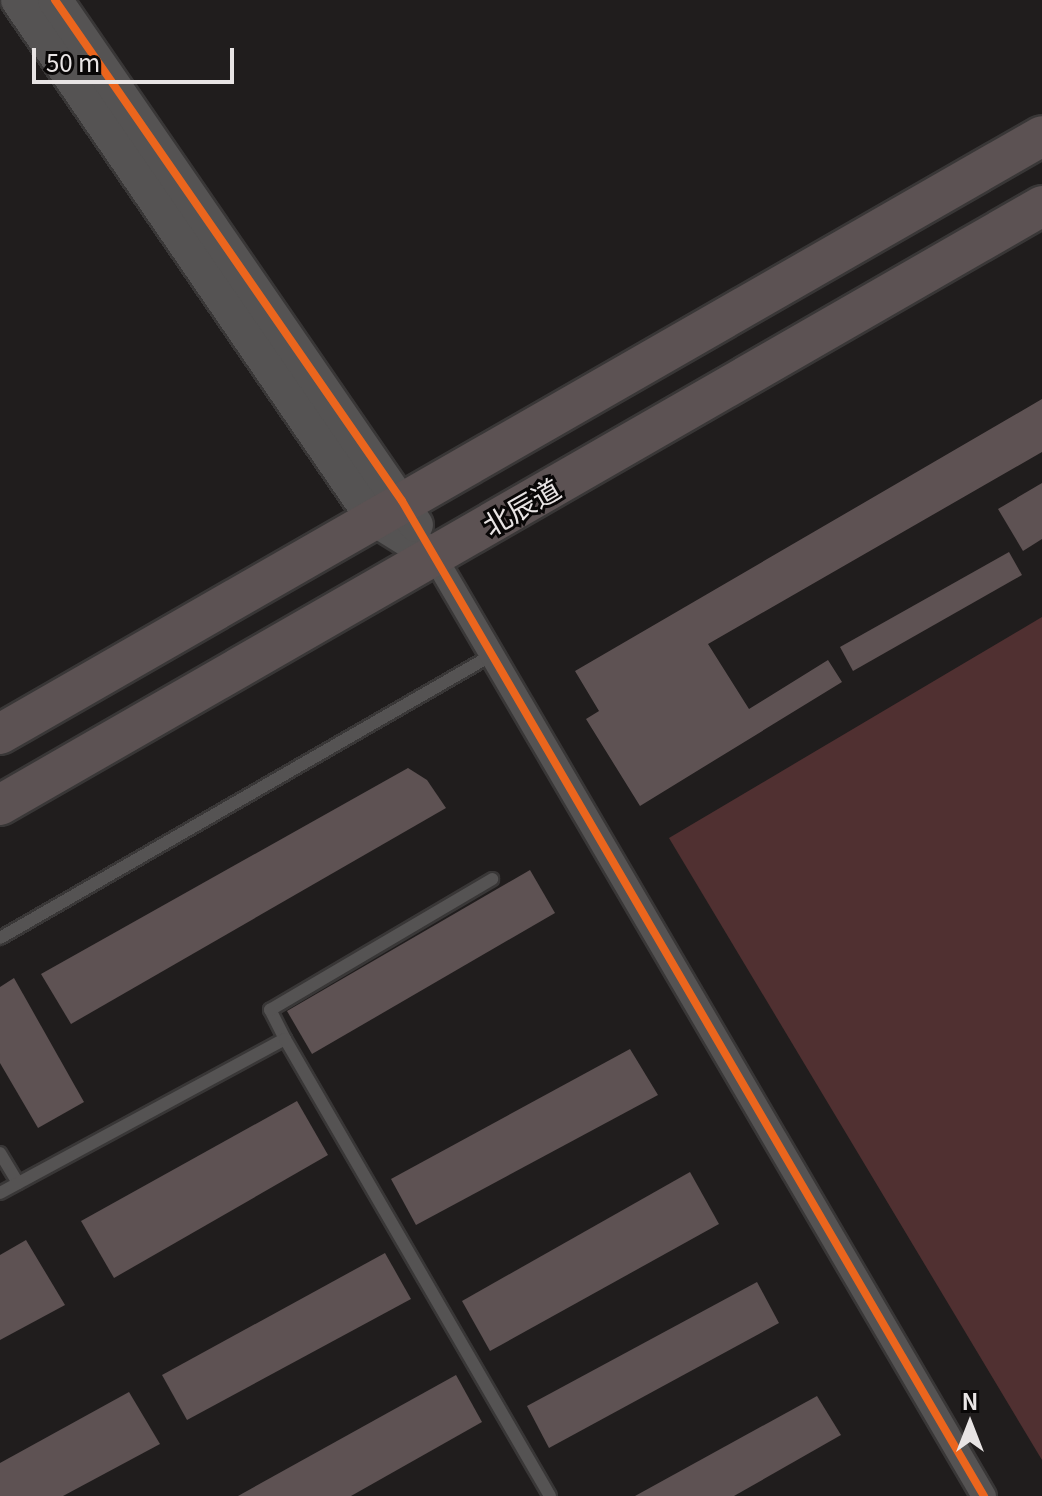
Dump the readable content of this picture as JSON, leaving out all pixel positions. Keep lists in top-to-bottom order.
{
  "streets": {
    "main road": ["北辰道"]
  },
  "scale_bar": "50 m",
  "north": "top"
}
